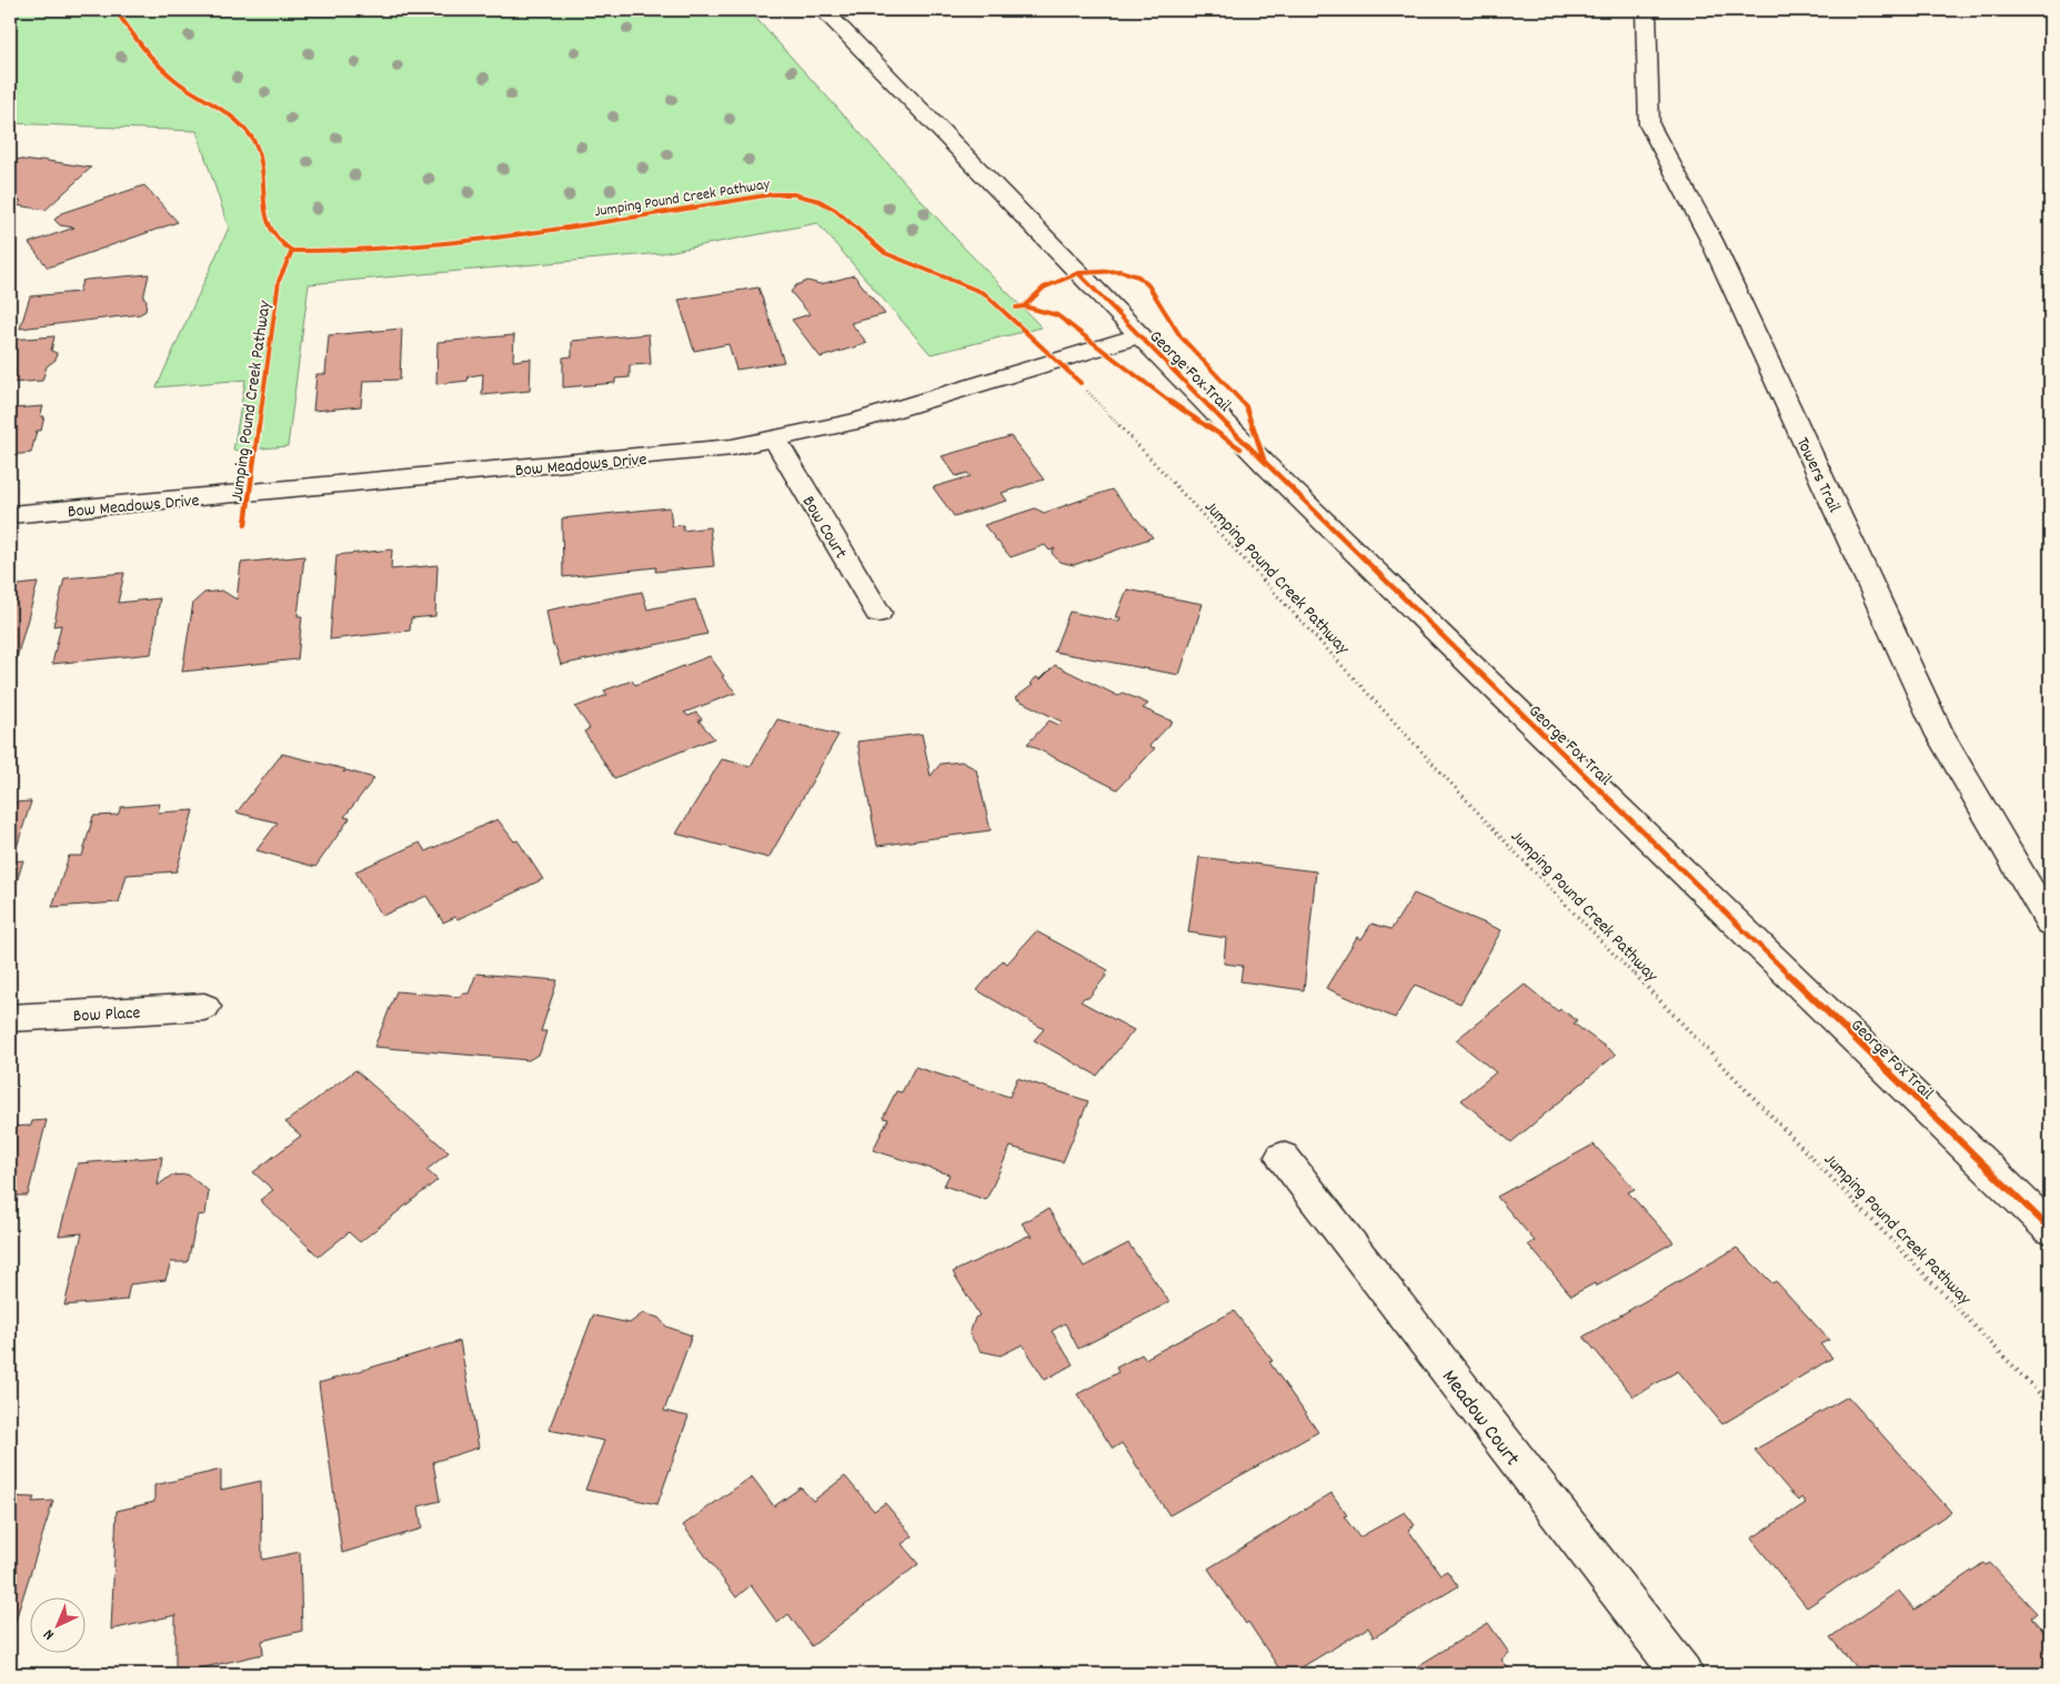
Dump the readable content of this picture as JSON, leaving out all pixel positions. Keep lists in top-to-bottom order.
{
  "streets": {
    "street": [
      "George Fox Trail",
      "Bow Meadows Drive",
      "Towers Trail",
      "Bow Court",
      "Bow Place",
      "Meadow Court"
    ],
    "cycle path": ["Jumping Pound Creek Pathway"]
  },
  "crossings": [
    ["Jumping Pound Creek Pathway", "Bow Meadows Drive"],
    ["George Fox Trail", "Bow Meadows Drive"],
    ["Bow Meadows Drive", "Bow Court"]
  ],
  "north": "bottom left"
}
